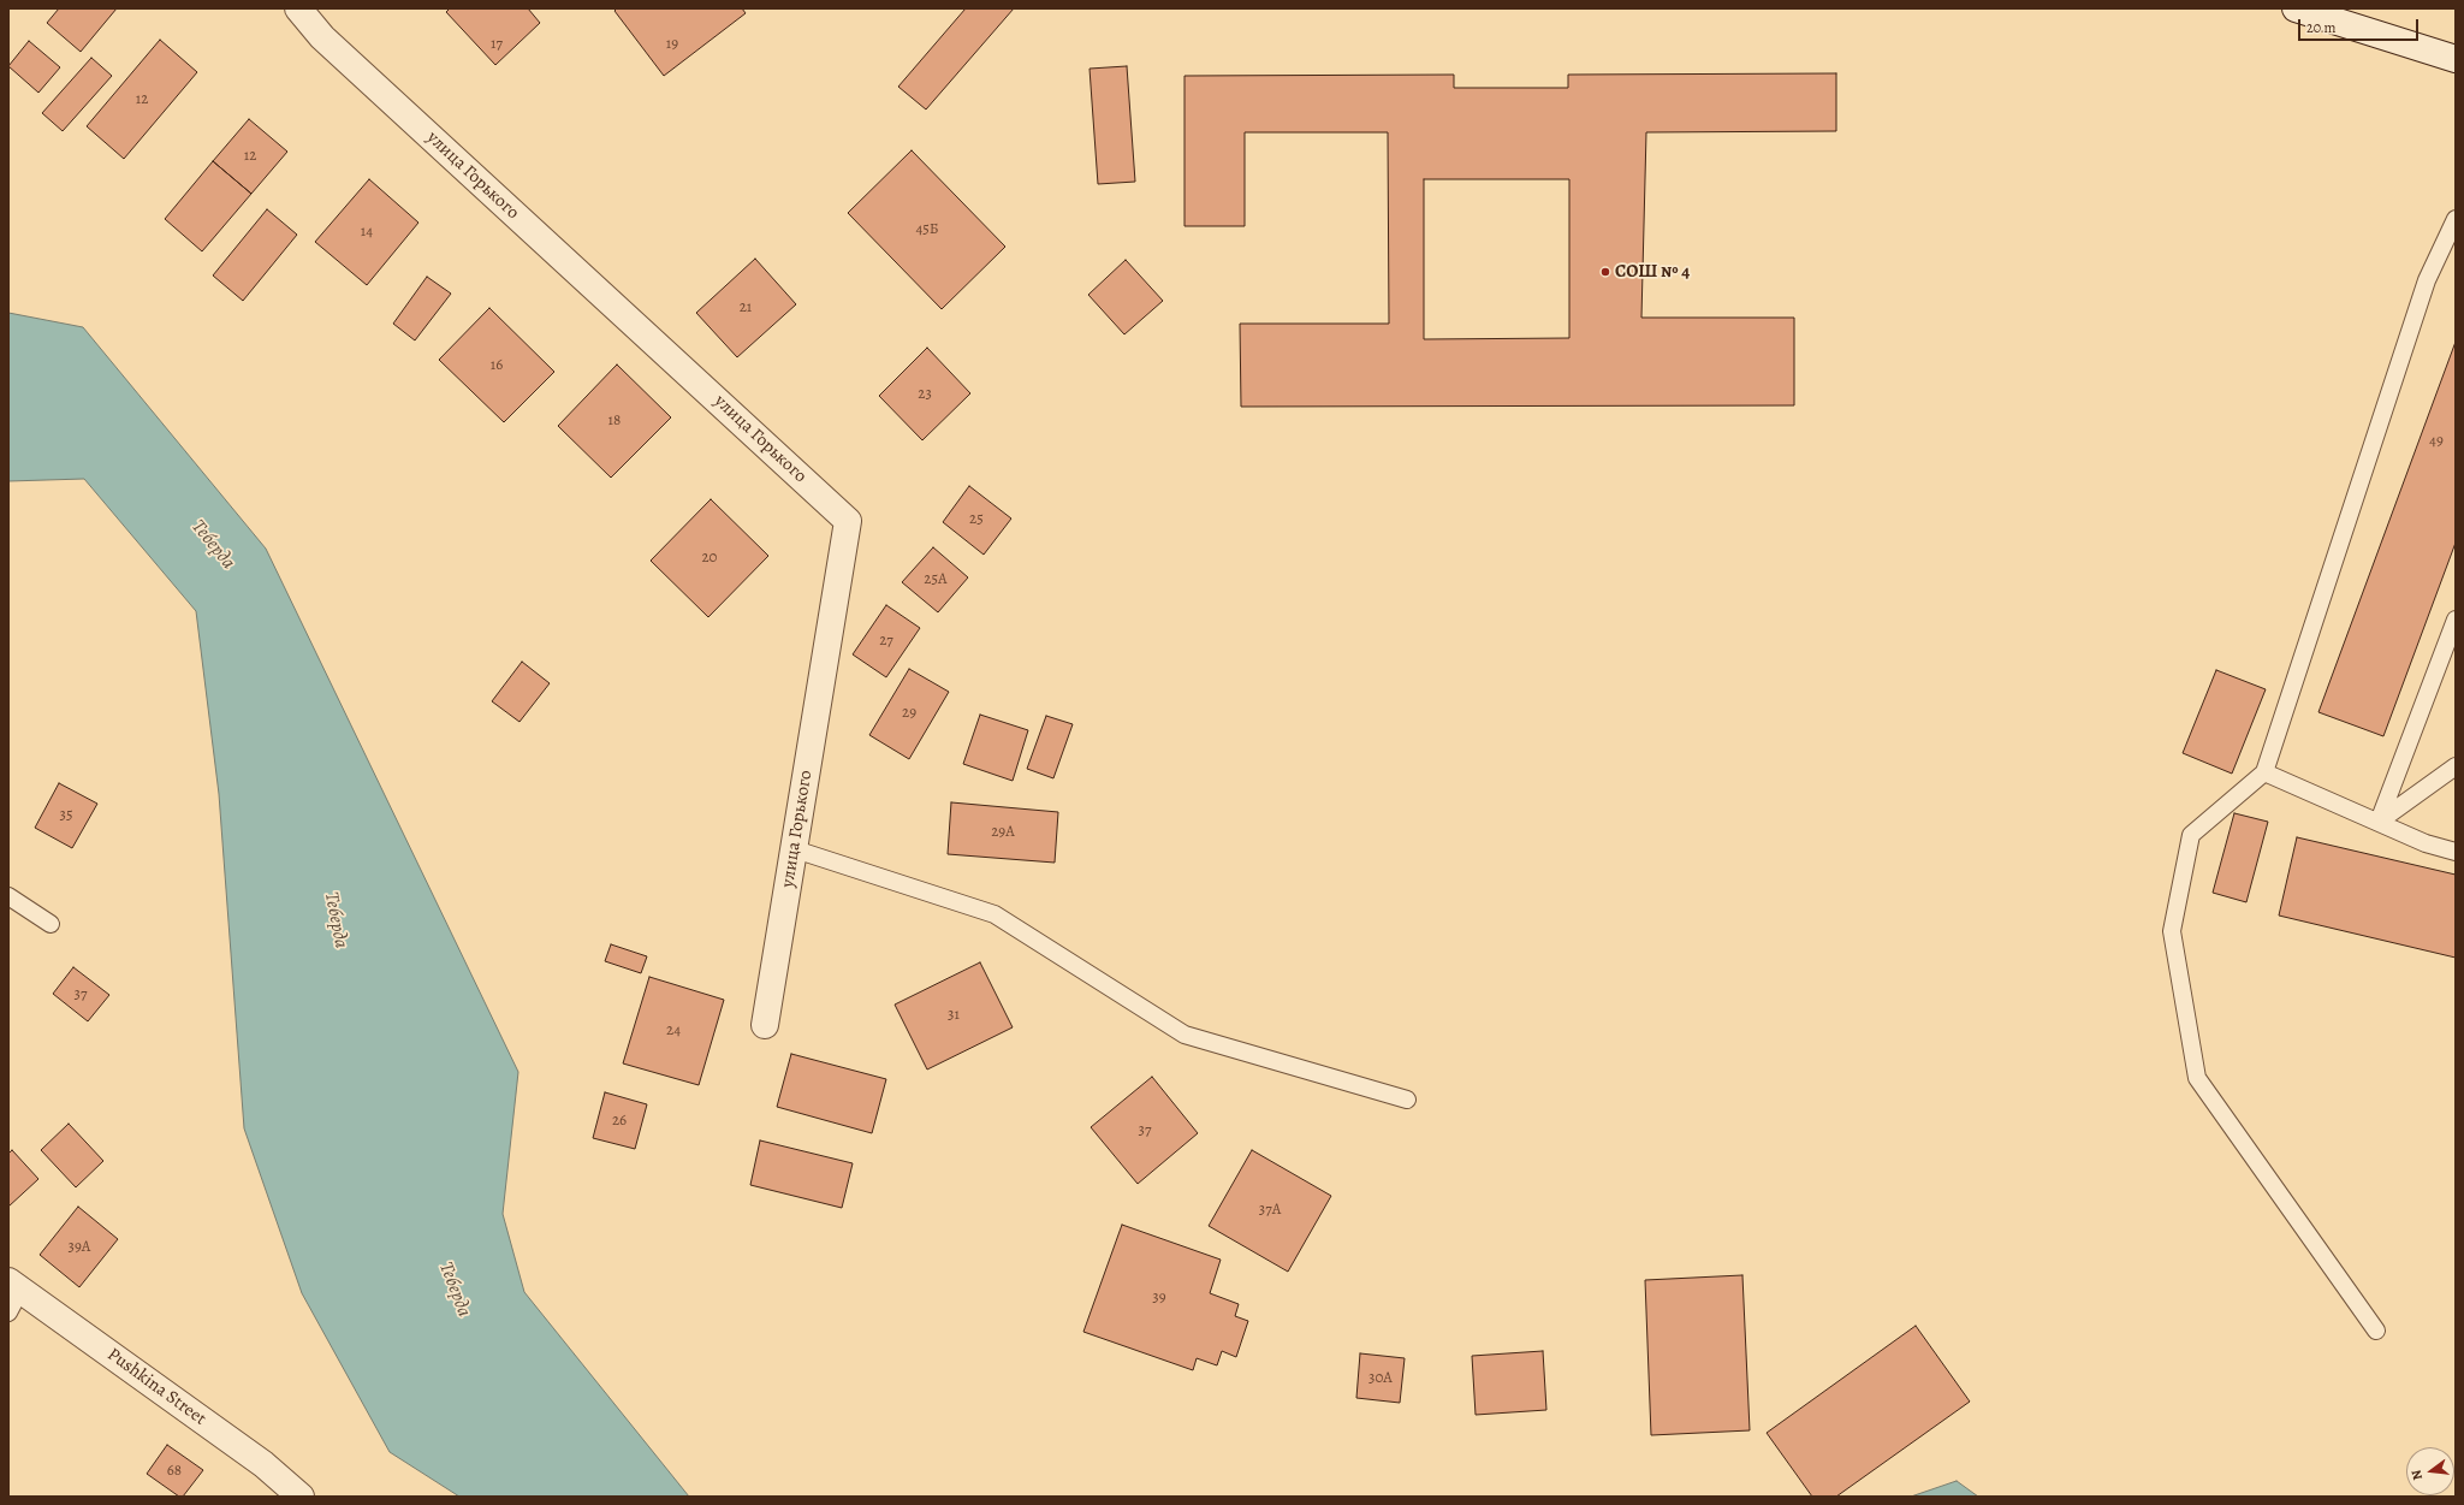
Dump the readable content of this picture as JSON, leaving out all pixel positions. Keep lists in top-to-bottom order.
{
  "streets": {
    "street": ["улица Горького", "Pushkina Street"]
  },
  "water": ["Теберда"],
  "places": ["СОШ № 4"],
  "house_numbers": [
    "17",
    "19",
    "12",
    "12",
    "45Б",
    "14",
    "21",
    "16",
    "23",
    "18",
    "49",
    "25",
    "20",
    "25А",
    "27",
    "29",
    "35",
    "29А",
    "37",
    "31",
    "24",
    "26",
    "37",
    "37А",
    "39А",
    "39",
    "30А",
    "68"
  ],
  "scale_bar": "20 m",
  "north": "left"
}
